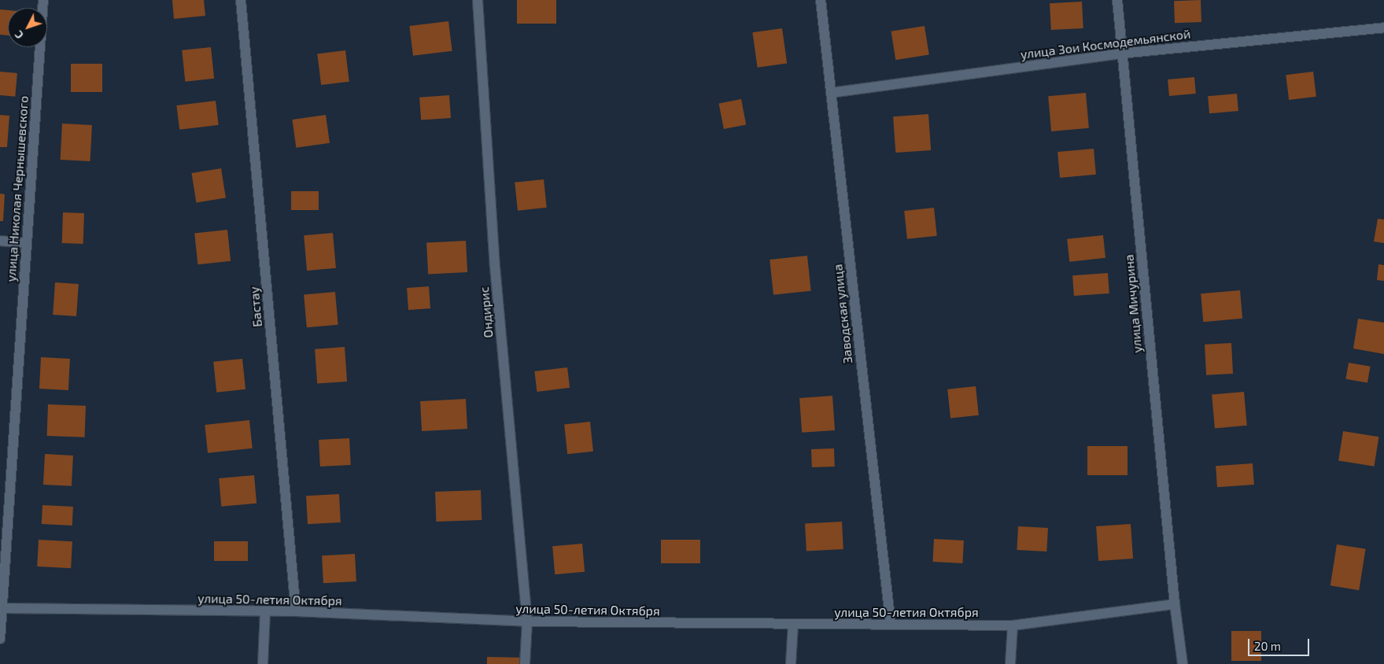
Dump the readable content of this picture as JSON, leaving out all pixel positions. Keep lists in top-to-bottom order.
{
  "streets": {
    "street": [
      "улица Зои Космодемьянской",
      "улица Николая Чернышевского",
      "улица Мичурина",
      "Бастау",
      "Ондирис",
      "Заводская улица",
      "улица 50-летия Октября"
    ]
  },
  "crossings": [
    ["улица Зои Космодемьянской", "улица Мичурина"],
    ["улица Зои Космодемьянской", "Заводская улица"],
    ["улица Николая Чернышевского", "улица 50-летия Октября"],
    ["улица Мичурина", "улица 50-летия Октября"],
    ["Бастау", "улица 50-летия Октября"],
    ["Ондирис", "улица 50-летия Октября"],
    ["Заводская улица", "улица 50-летия Октября"]
  ],
  "scale_bar": "20 m",
  "north": "bottom left"
}
